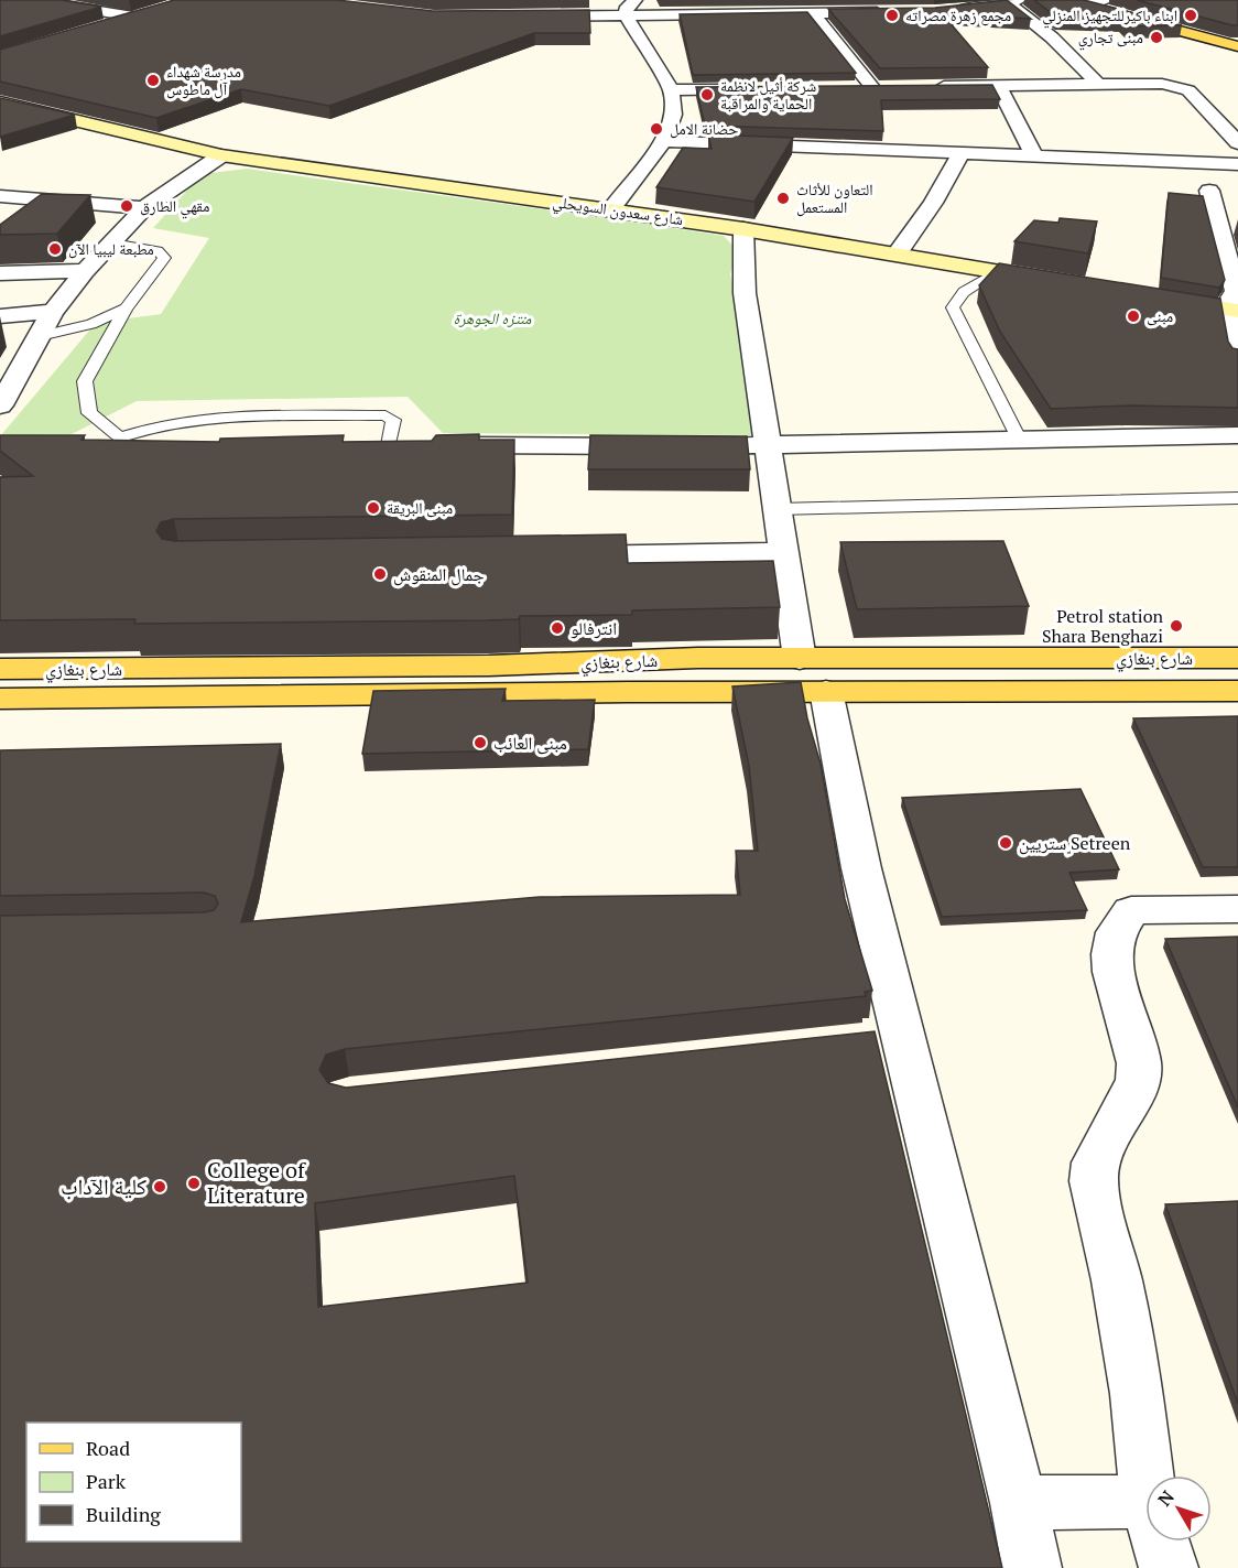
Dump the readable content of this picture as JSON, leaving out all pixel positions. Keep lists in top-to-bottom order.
{
  "streets": {
    "main road": ["شارع سعدون السويحلي", "شارع بنغازي"]
  },
  "parks": ["منتزه الجوهرة"],
  "places": [
    "مجمع زهرة مصراته",
    "ابناء باكيرللتجهيز المنزلي",
    "مبنى تجاري",
    "مدرسة شهداء آل ماطوس",
    "شركة أثيل لانظمة الحماية والمراقبة",
    "حضانة الامل",
    "التعاون للأثاث المستعمل",
    "مقهي الطارق",
    "مطبعة ليبيا الآن",
    "مبنى",
    "مبنى البريقة",
    "جمال المنقوش",
    "Petrol station Shara Benghazi",
    "انترفالو",
    "مبنى العائب",
    "ستريين ٍSetreen",
    "College of Literature",
    "كلية الآداب"
  ],
  "legend": ["Road", "Park", "Building"],
  "north": "top left"
}
